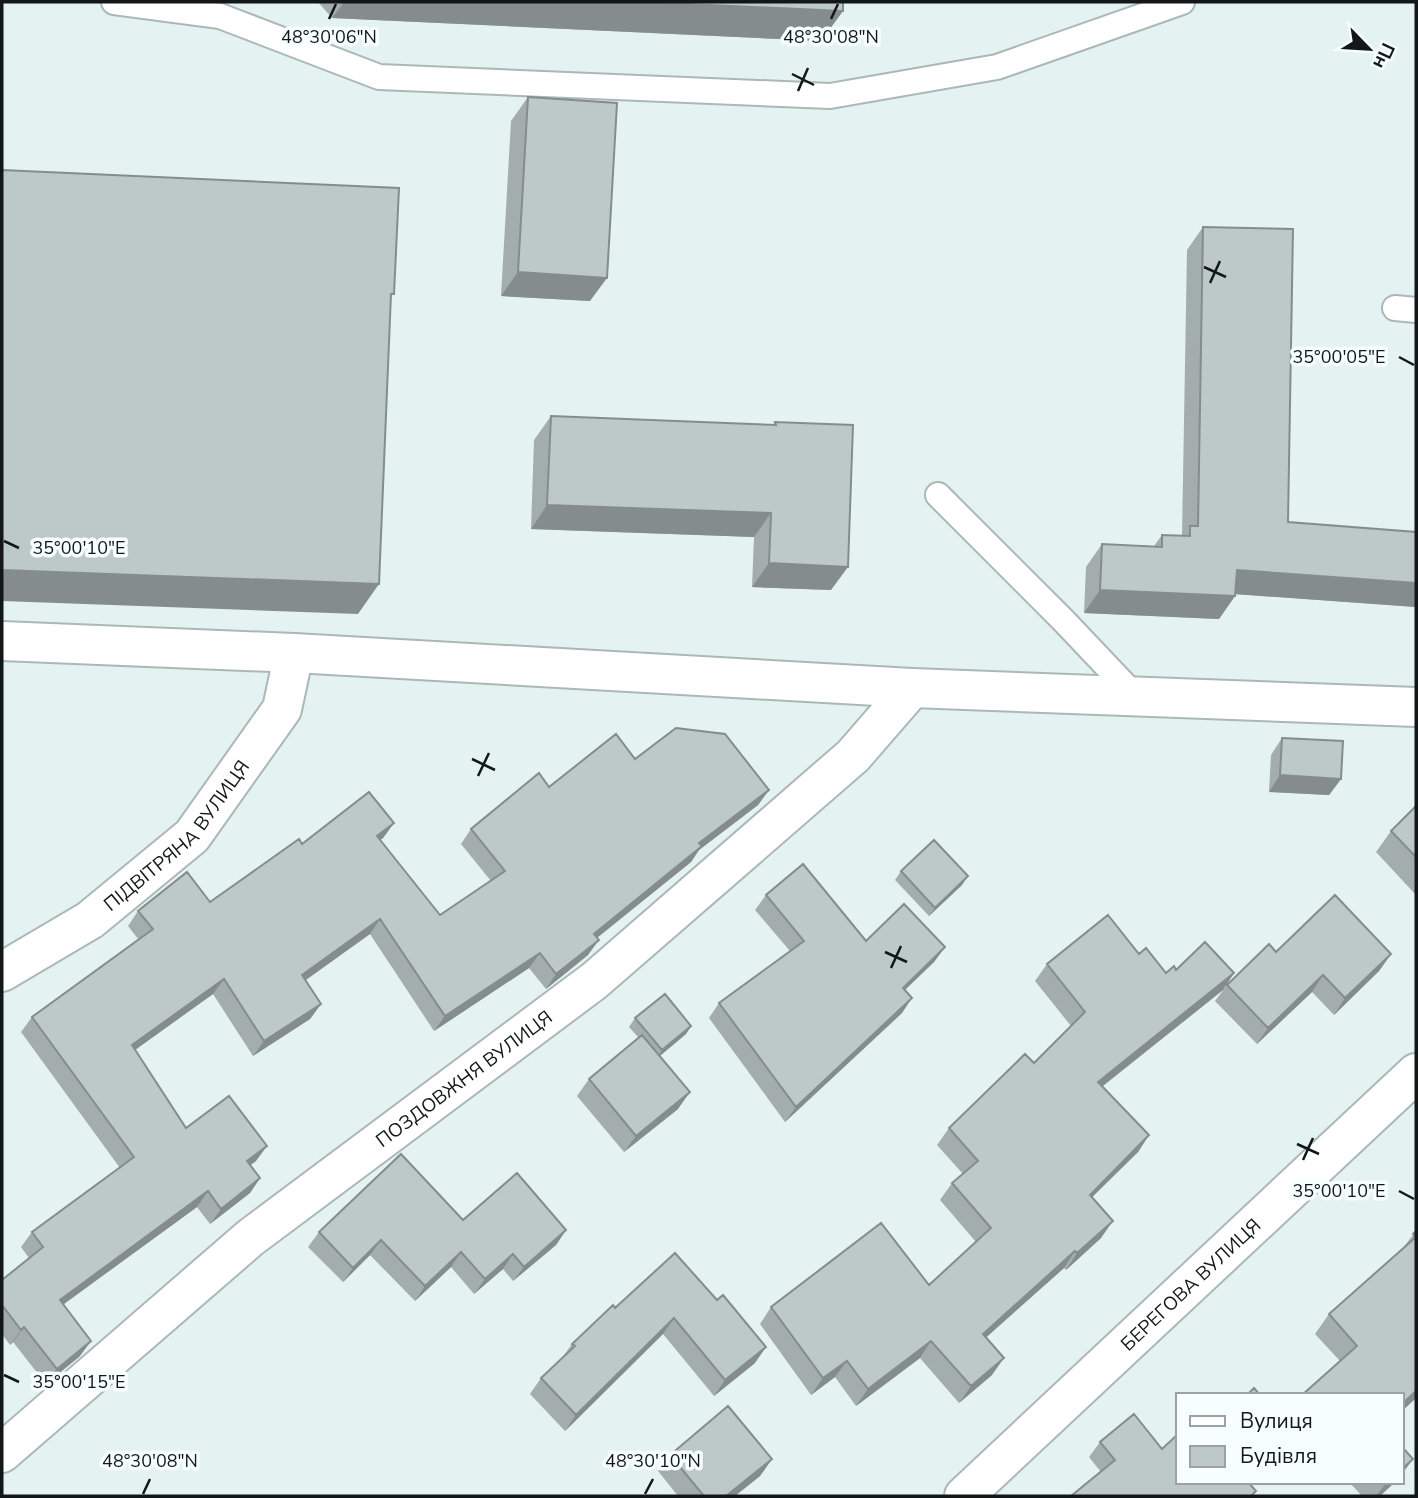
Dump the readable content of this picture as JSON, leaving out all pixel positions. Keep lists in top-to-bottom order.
{
  "streets": {
    "street": ["ПІДВІТРЯНА ВУЛИЦЯ", "ПОЗДОВЖНЯ ВУЛИЦЯ", "БЕРЕГОВА ВУЛИЦЯ"]
  },
  "legend": ["Вулиця", "Будівля"],
  "north": "bottom right",
  "coordinates": [
    "48°30'06\"N",
    "48°30'08\"N",
    "35°00'05\"E",
    "35°00'10\"E",
    "35°00'15\"E",
    "48°30'10\"N"
  ]
}
